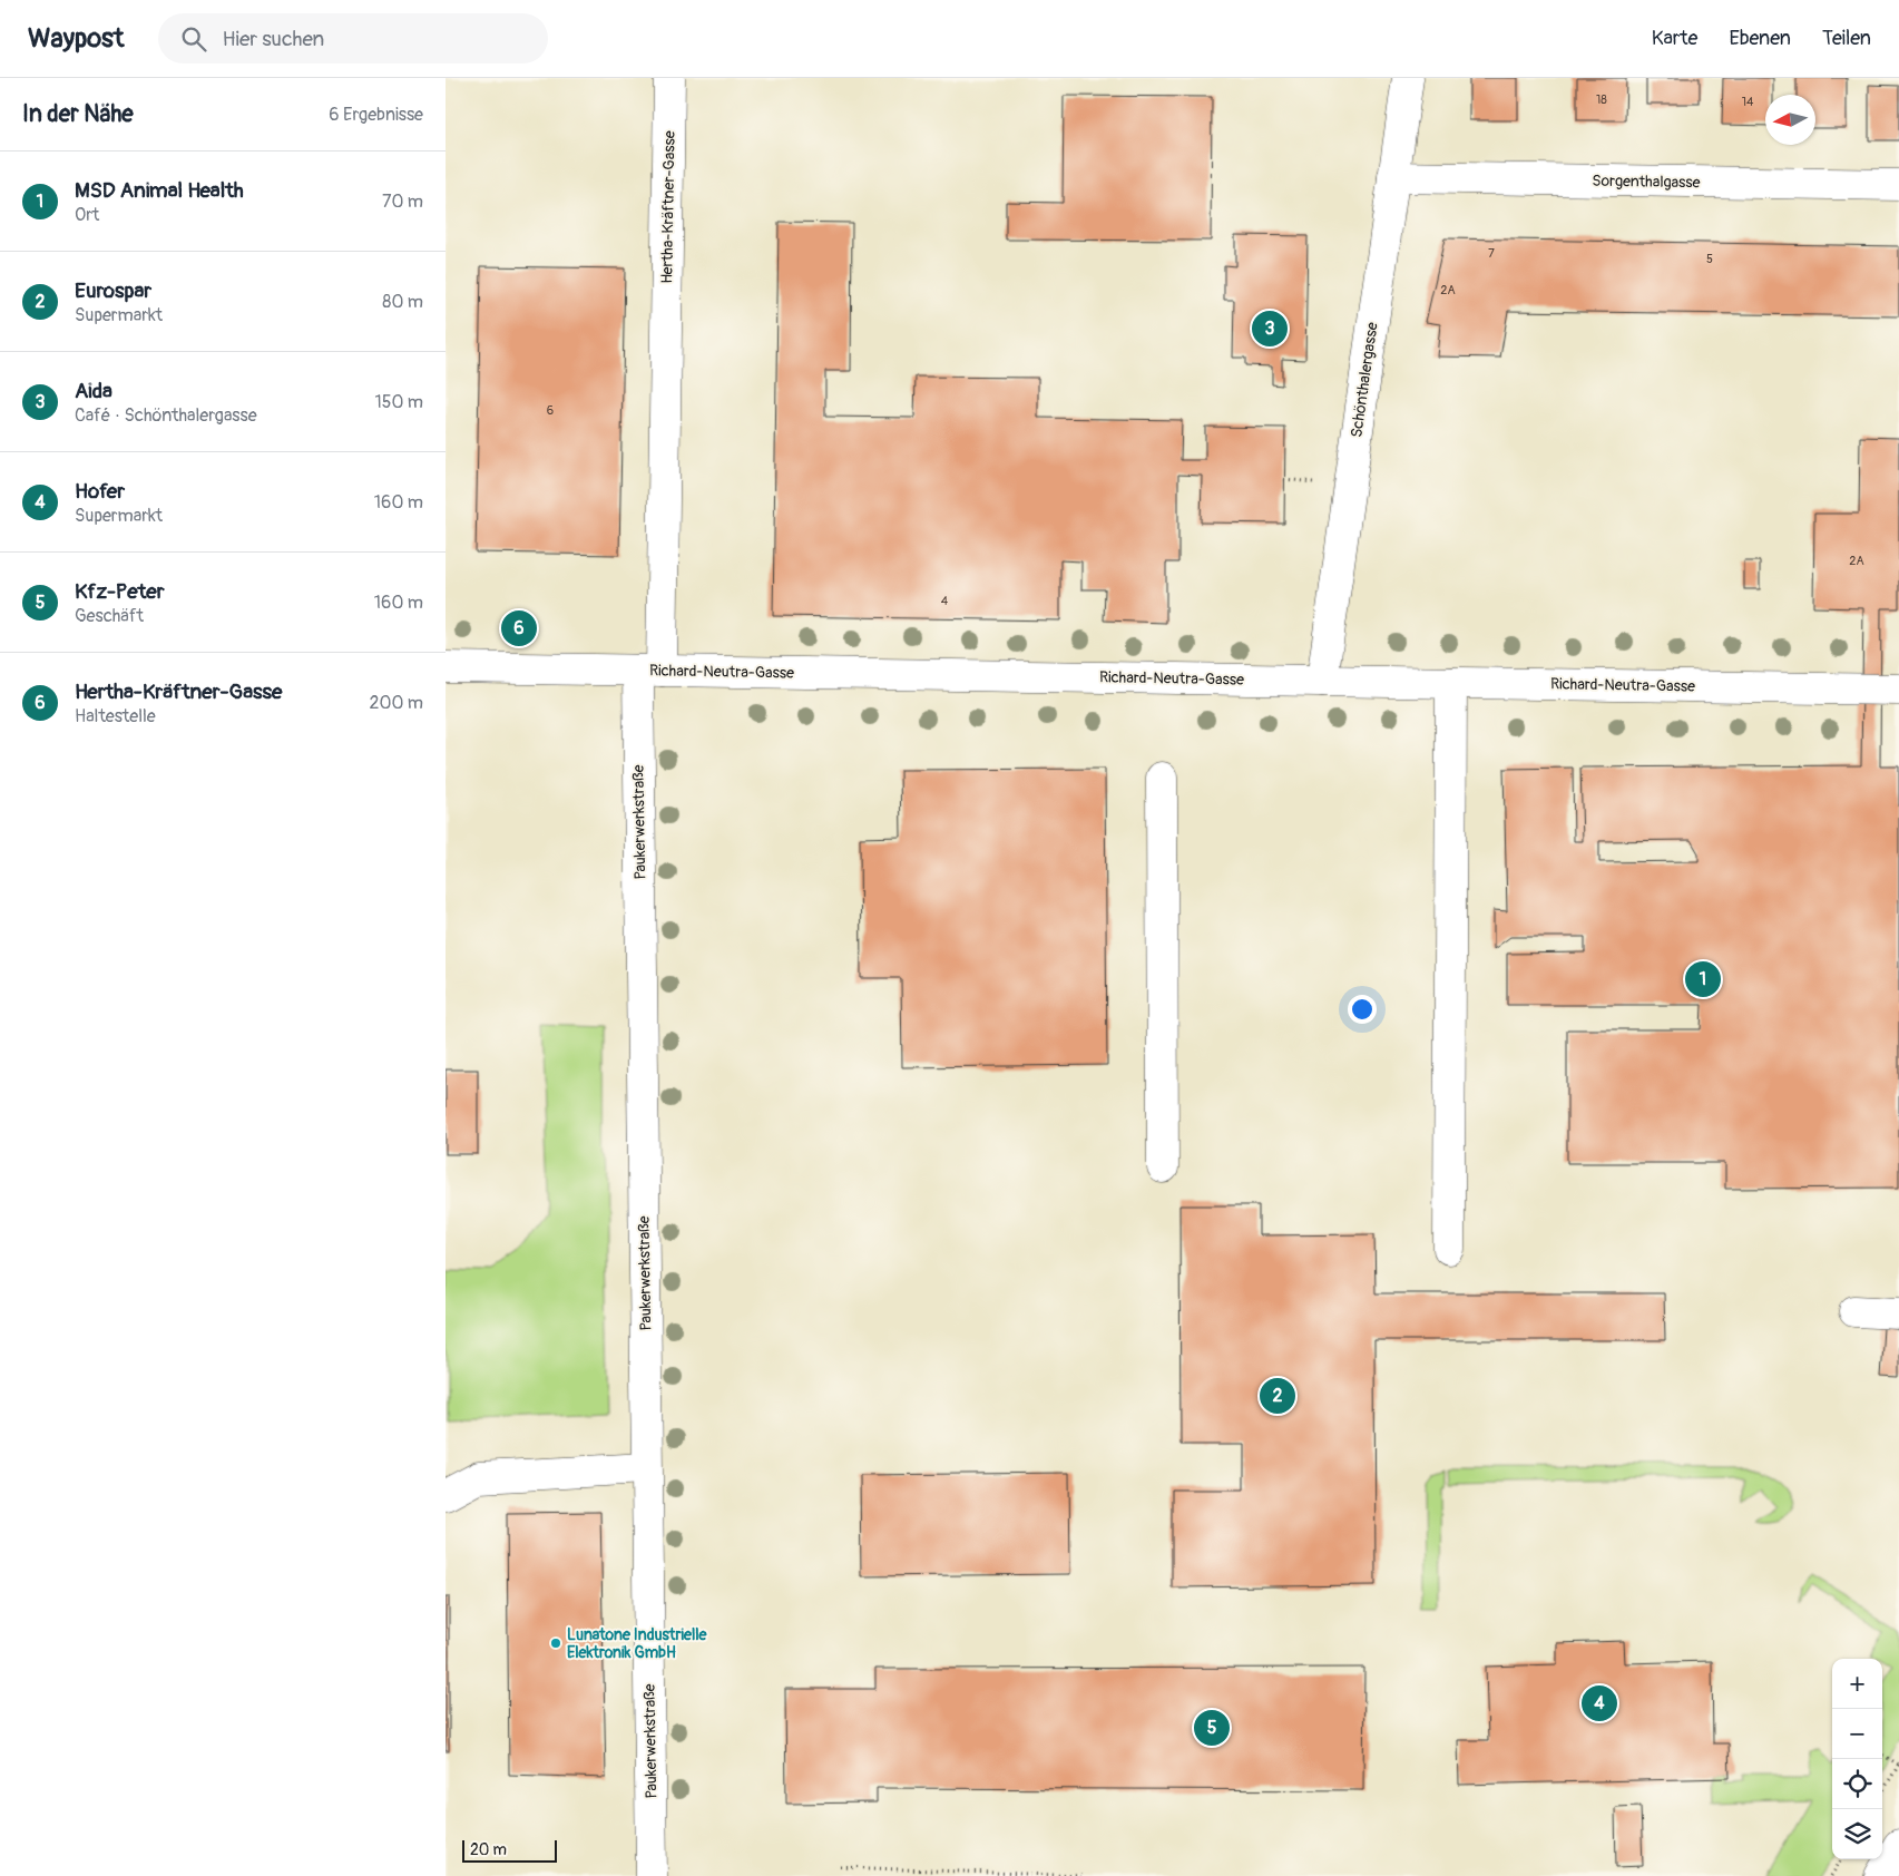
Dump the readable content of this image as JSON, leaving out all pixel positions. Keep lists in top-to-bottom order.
{
  "streets": {
    "street": [
      "Sorgenthalgasse",
      "Hertha-Kräftner-Gasse",
      "Schönthalergasse",
      "Richard-Neutra-Gasse",
      "Paukerwerkstraße"
    ]
  },
  "crossings": [
    ["Sorgenthalgasse", "Schönthalergasse"],
    ["Hertha-Kräftner-Gasse", "Richard-Neutra-Gasse"],
    ["Hertha-Kräftner-Gasse", "Paukerwerkstraße"],
    ["Schönthalergasse", "Richard-Neutra-Gasse"],
    ["Richard-Neutra-Gasse", "Paukerwerkstraße"]
  ],
  "places": ["Lunatone Industrielle Elektronik GmbH"],
  "house_numbers": [
    "18",
    "14",
    "7",
    "5",
    "2A",
    "6",
    "2A",
    "4"
  ],
  "scale_bar": "20 m",
  "north": "left",
  "page": {
    "header": "Waypost",
    "search": "Hier suchen",
    "nav": ["Karte", "Ebenen", "Teilen"],
    "heading": ["In der Nähe", "6 Ergebnisse"],
    "list": [
      {
        "mark": "1",
        "name": "MSD Animal Health",
        "note": "Ort",
        "value": "70 m"
      },
      {
        "mark": "2",
        "name": "Eurospar",
        "note": "Supermarkt",
        "value": "80 m"
      },
      {
        "mark": "3",
        "name": "Aida",
        "note": "Café · Schönthalergasse",
        "value": "150 m"
      },
      {
        "mark": "4",
        "name": "Hofer",
        "note": "Supermarkt",
        "value": "160 m"
      },
      {
        "mark": "5",
        "name": "Kfz-Peter",
        "note": "Geschäft",
        "value": "160 m"
      },
      {
        "mark": "6",
        "name": "Hertha-Kräftner-Gasse",
        "note": "Haltestelle",
        "value": "200 m"
      }
    ],
    "pins": [
      "3",
      "6",
      "1",
      "2",
      "4",
      "5"
    ],
    "map_buttons": ["+", "−"],
    "scale": "20 m"
  }
}
